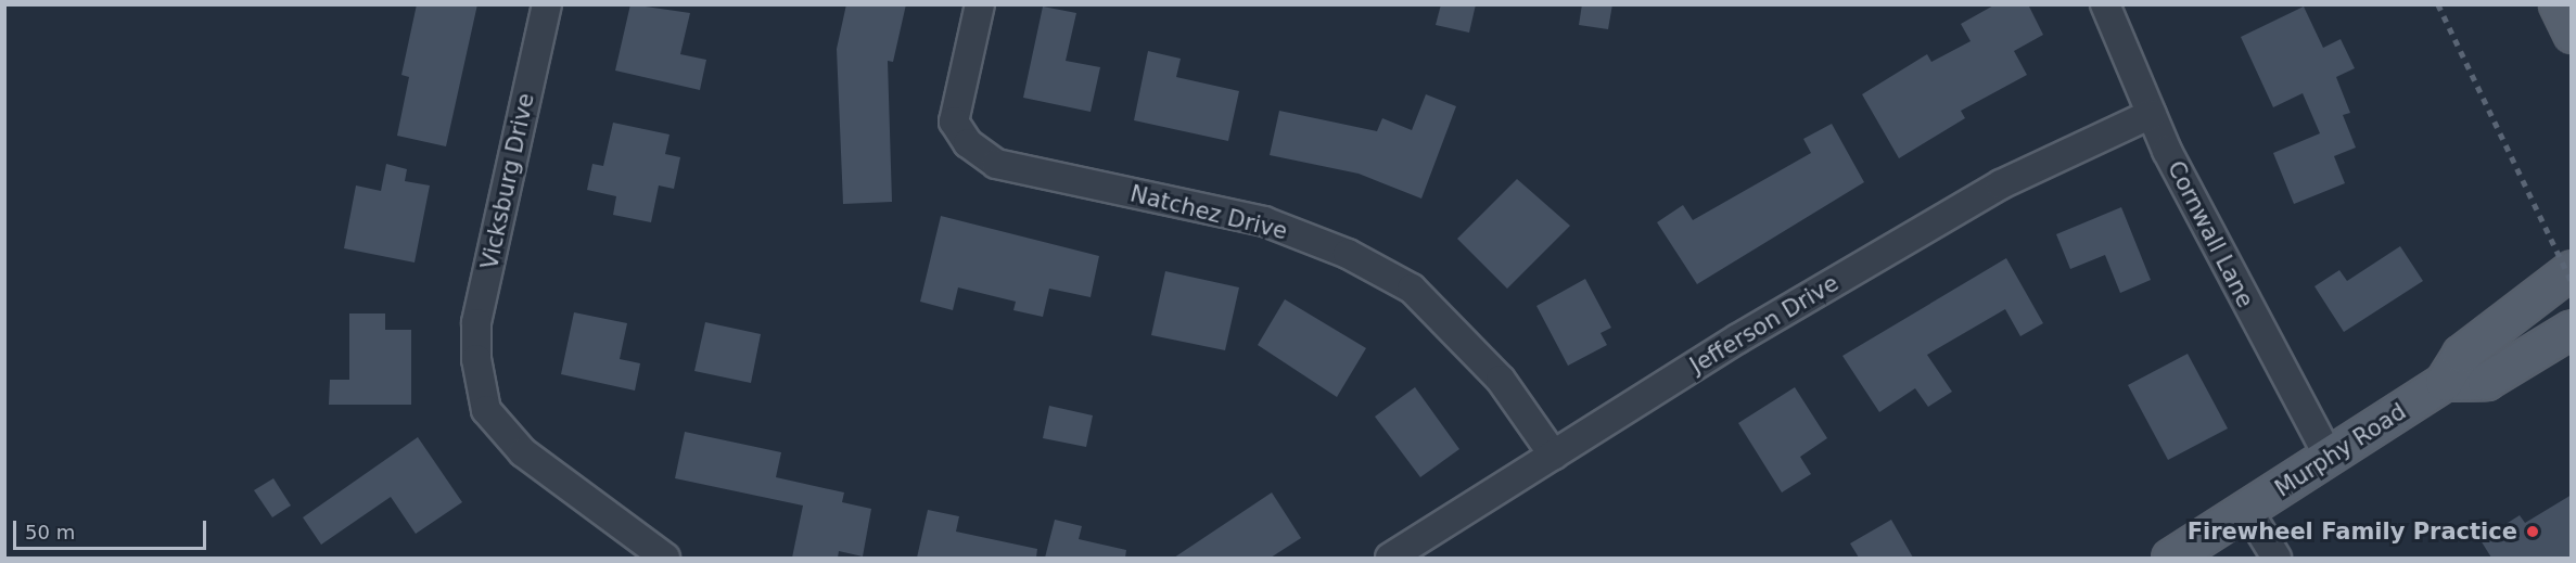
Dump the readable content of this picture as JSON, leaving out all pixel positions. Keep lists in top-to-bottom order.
{
  "streets": {
    "main road": ["Murphy Road"],
    "street": [
      "Vicksburg Drive",
      "Natchez Drive",
      "Cornwall Lane",
      "Jefferson Drive"
    ]
  },
  "crossings": [
    ["Natchez Drive", "Jefferson Drive"],
    ["Cornwall Lane", "Jefferson Drive"],
    ["Cornwall Lane", "Murphy Road"]
  ],
  "places": ["Firewheel Family Practice"],
  "scale_bar": "50 m"
}
